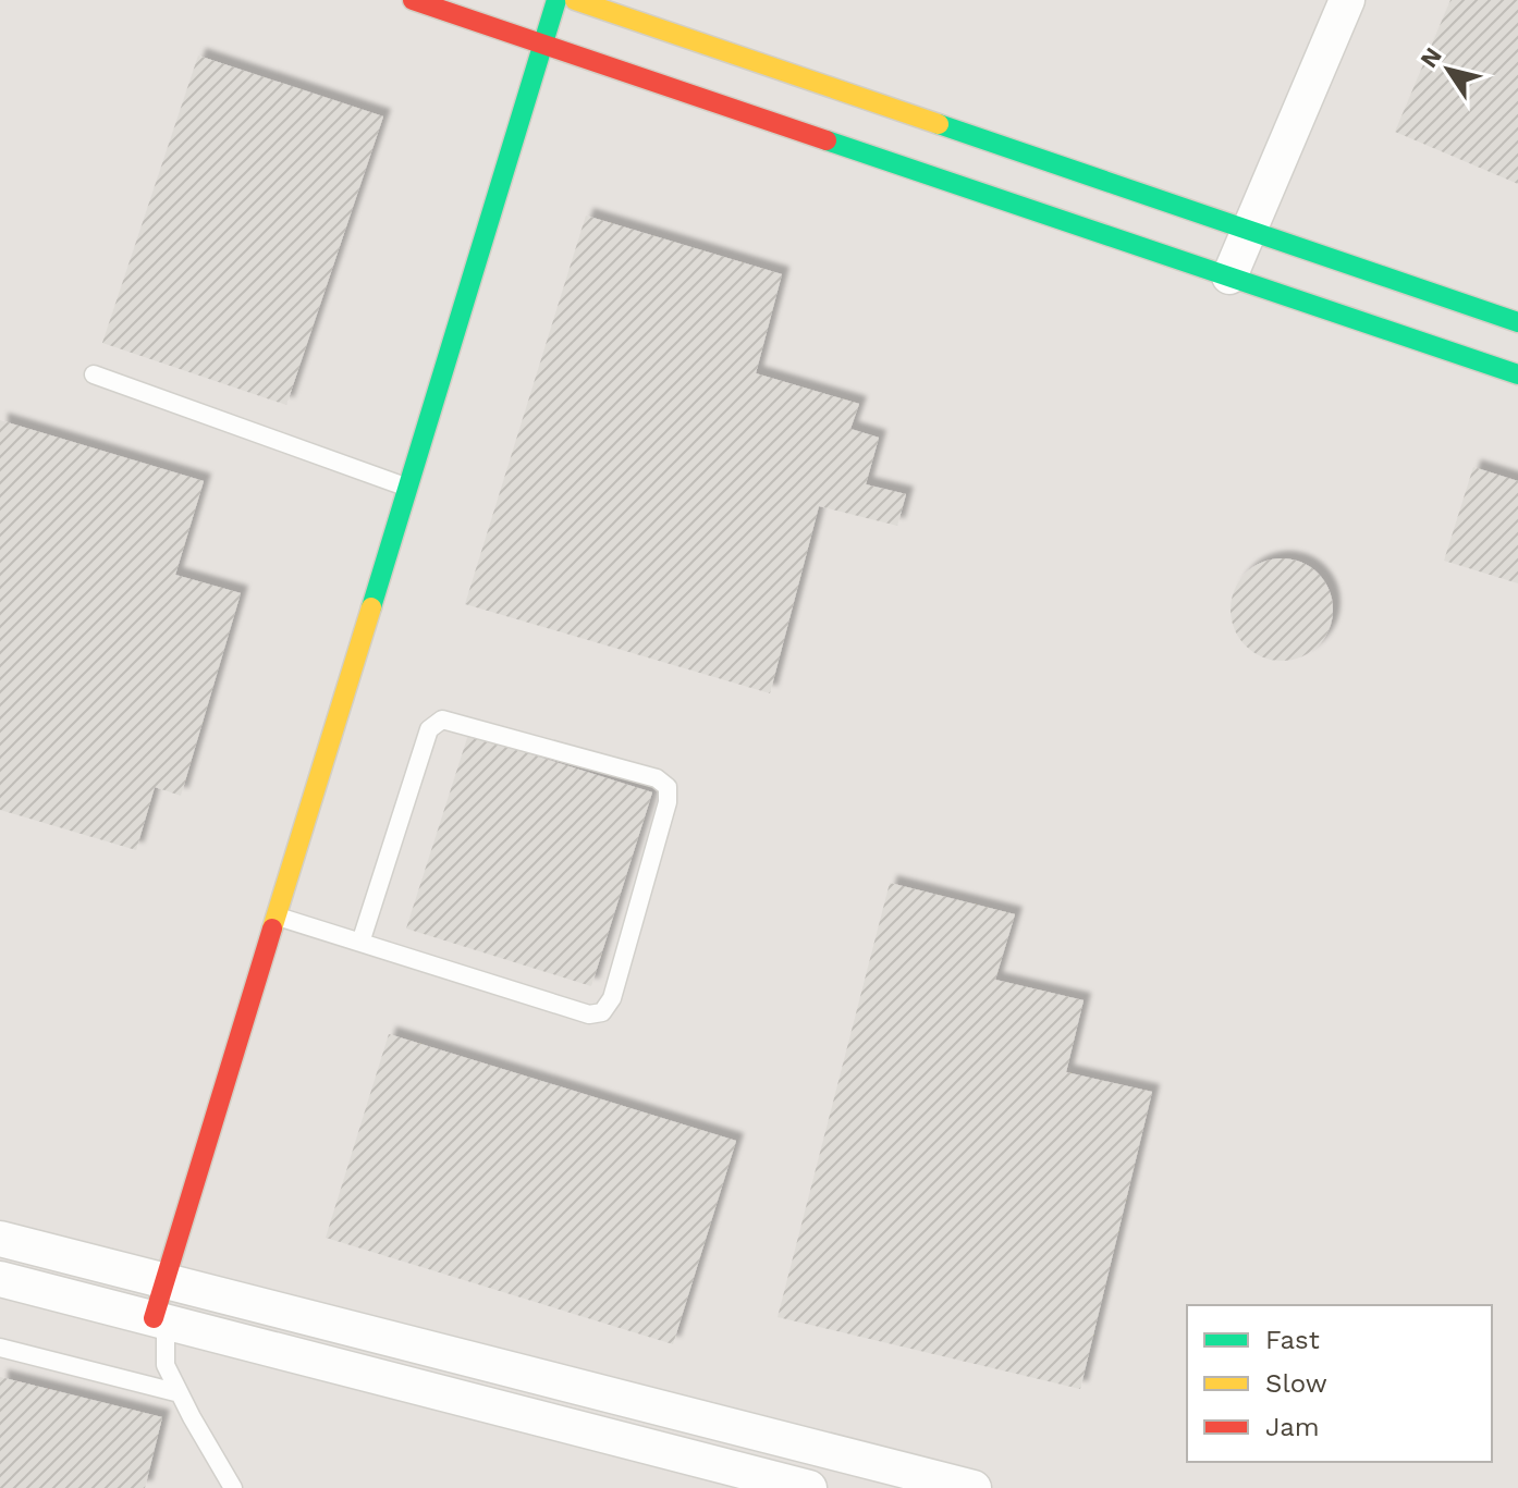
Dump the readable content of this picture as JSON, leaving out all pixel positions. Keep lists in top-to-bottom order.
{
  "legend": ["Fast", "Slow", "Jam"],
  "north": "top left"
}
